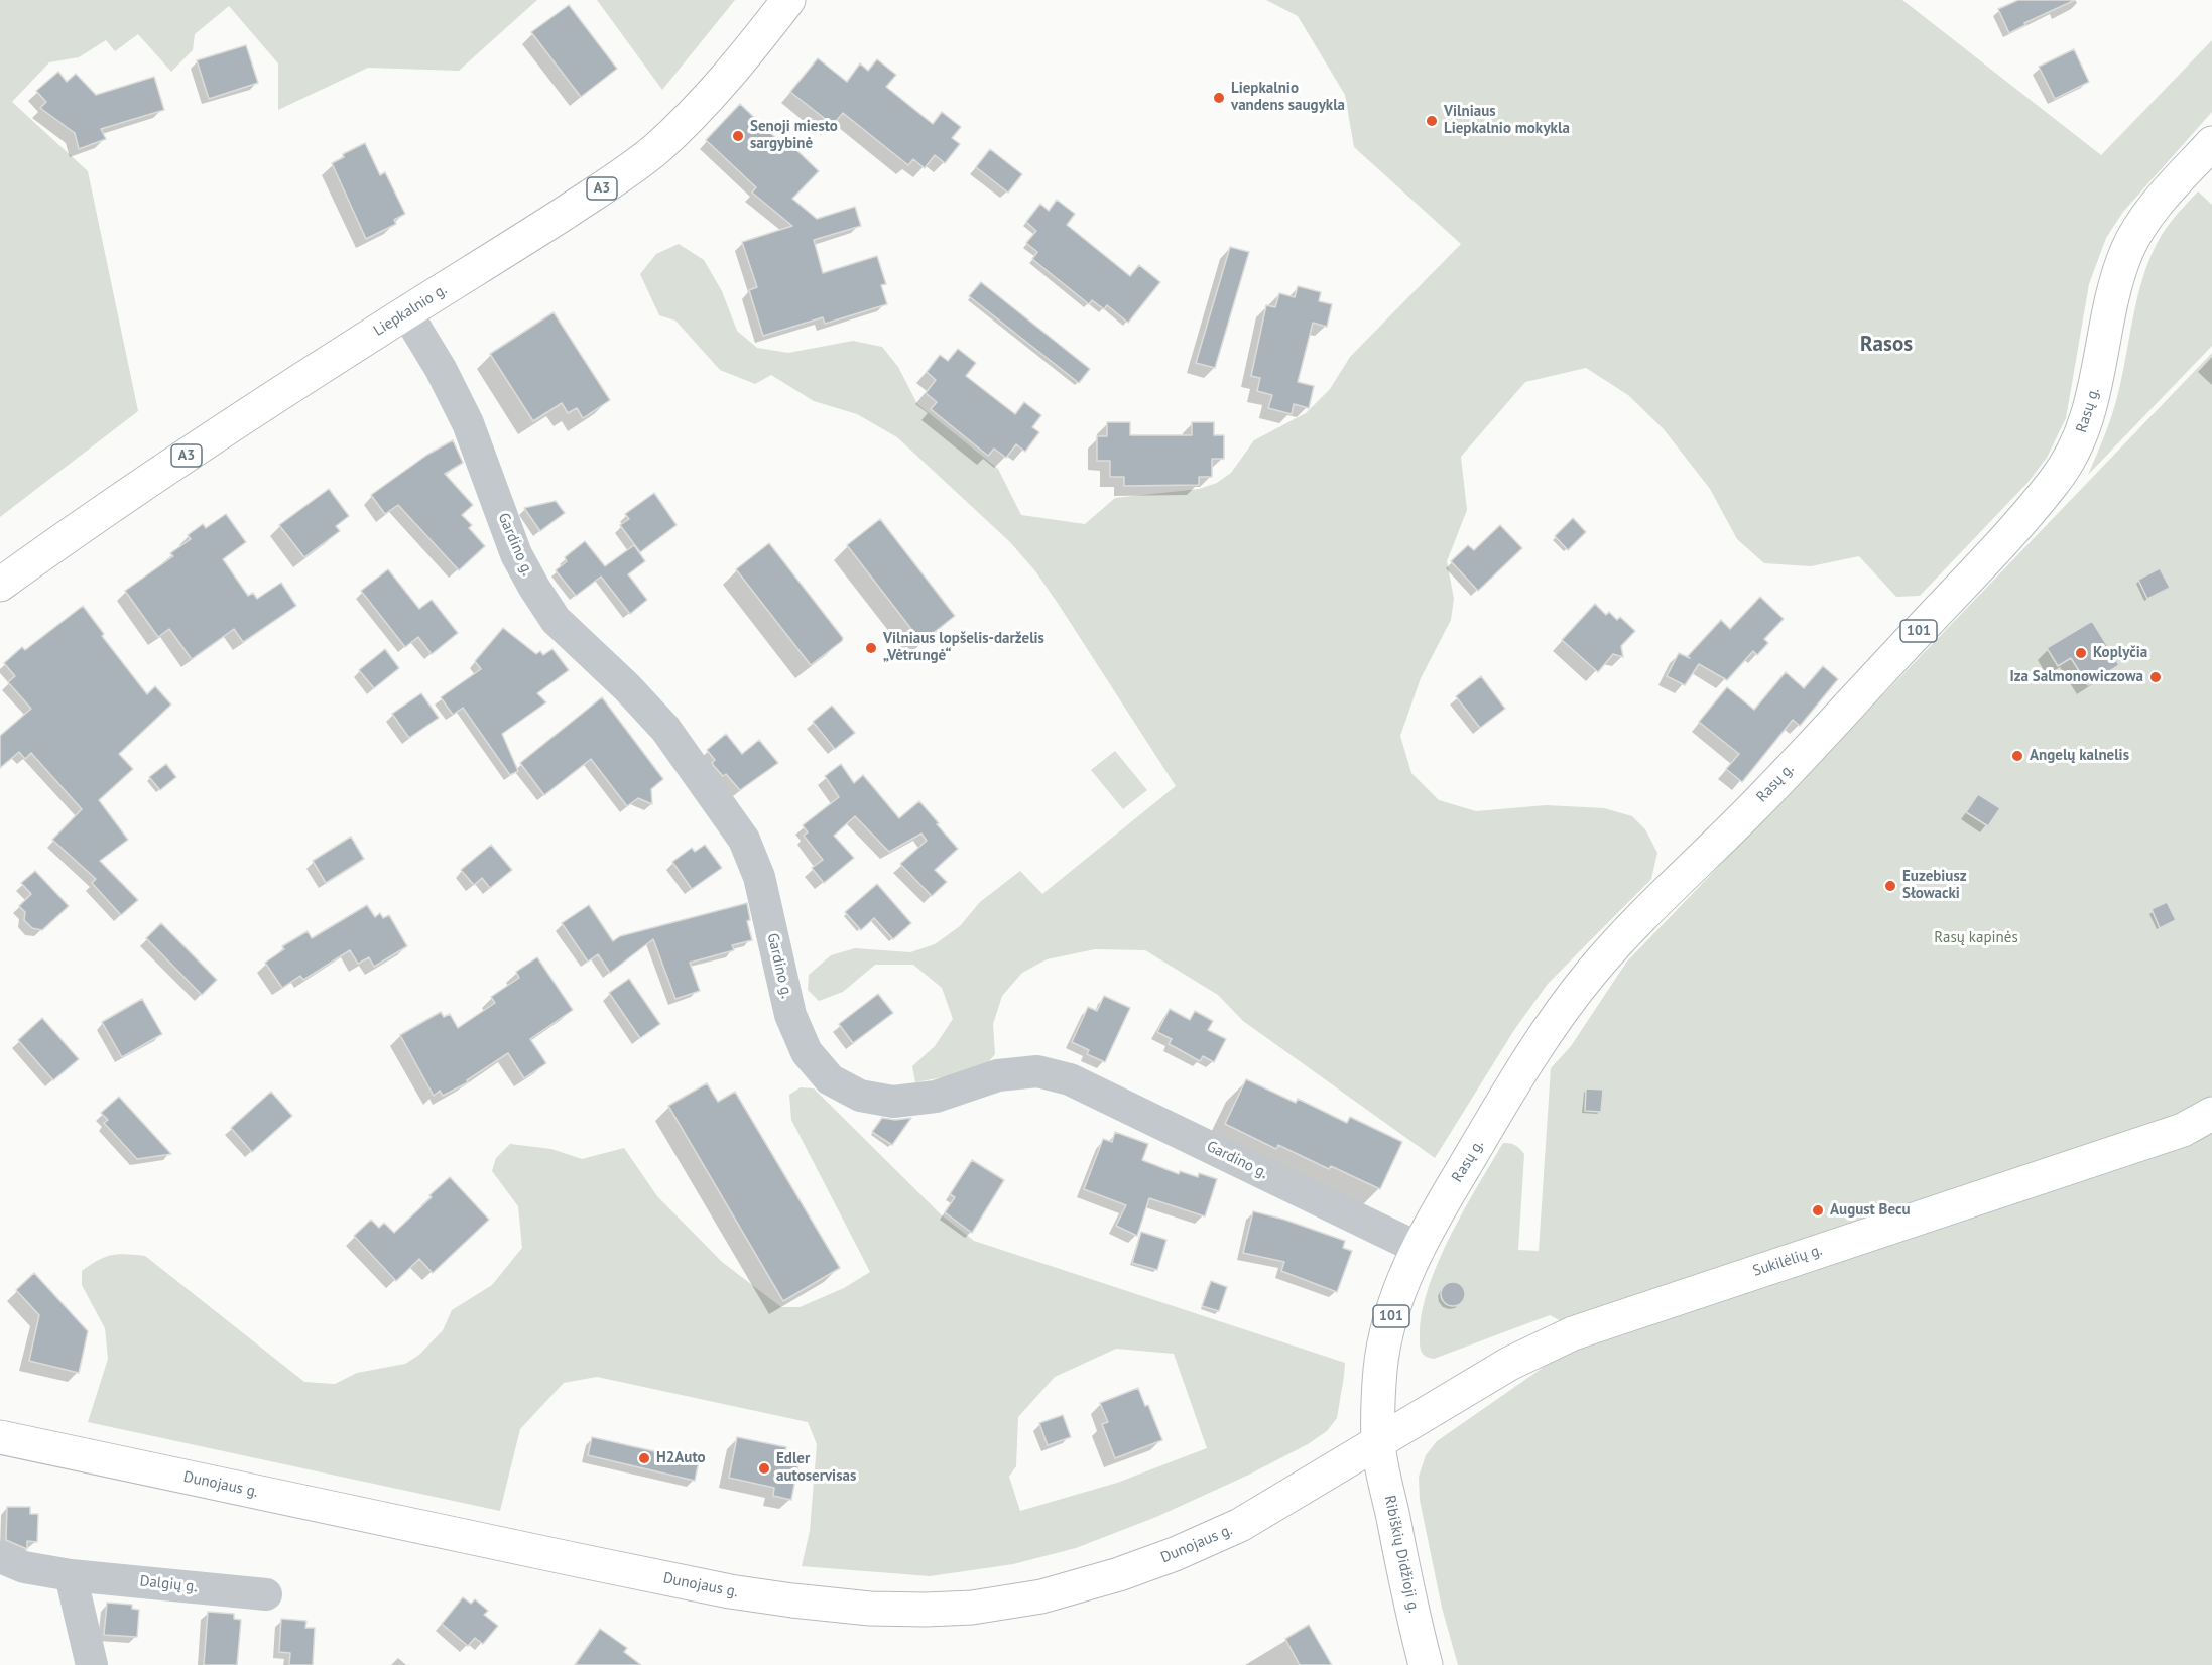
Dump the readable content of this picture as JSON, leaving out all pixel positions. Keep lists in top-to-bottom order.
{
  "streets": {
    "main road": [
      "A3",
      "Liepkalnio g.",
      "Rasų g.",
      "101",
      "Sukilėlių g.",
      "Dunojaus g.",
      "Ribiškių Didžioji g."
    ],
    "street": ["Gardino g.", "Dalgių g."]
  },
  "crossings": [
    ["Liepkalnio g.", "Gardino g."],
    ["Rasų g.", "Gardino g."],
    ["Rasų g.", "Sukilėlių g."],
    ["Rasų g.", "Dunojaus g."],
    ["Rasų g.", "Ribiškių Didžioji g."],
    ["Sukilėlių g.", "Dunojaus g."],
    ["Sukilėlių g.", "Ribiškių Didžioji g."],
    ["Dunojaus g.", "Ribiškių Didžioji g."]
  ],
  "districts": ["Rasos"],
  "parks": ["Rasų kapinės"],
  "places": [
    "Liepkalnio vandens saugykla",
    "Vilniaus Liepkalnio mokykla",
    "Senoji miesto sargybinė",
    "Vilniaus lopšelis-darželis „Vėtrungė“",
    "Koplyčia",
    "Iza Salmonowiczowa",
    "Angelų kalnelis",
    "Euzebiusz Słowacki",
    "August Becu",
    "H2Auto",
    "Edler autoservisas"
  ]
}
